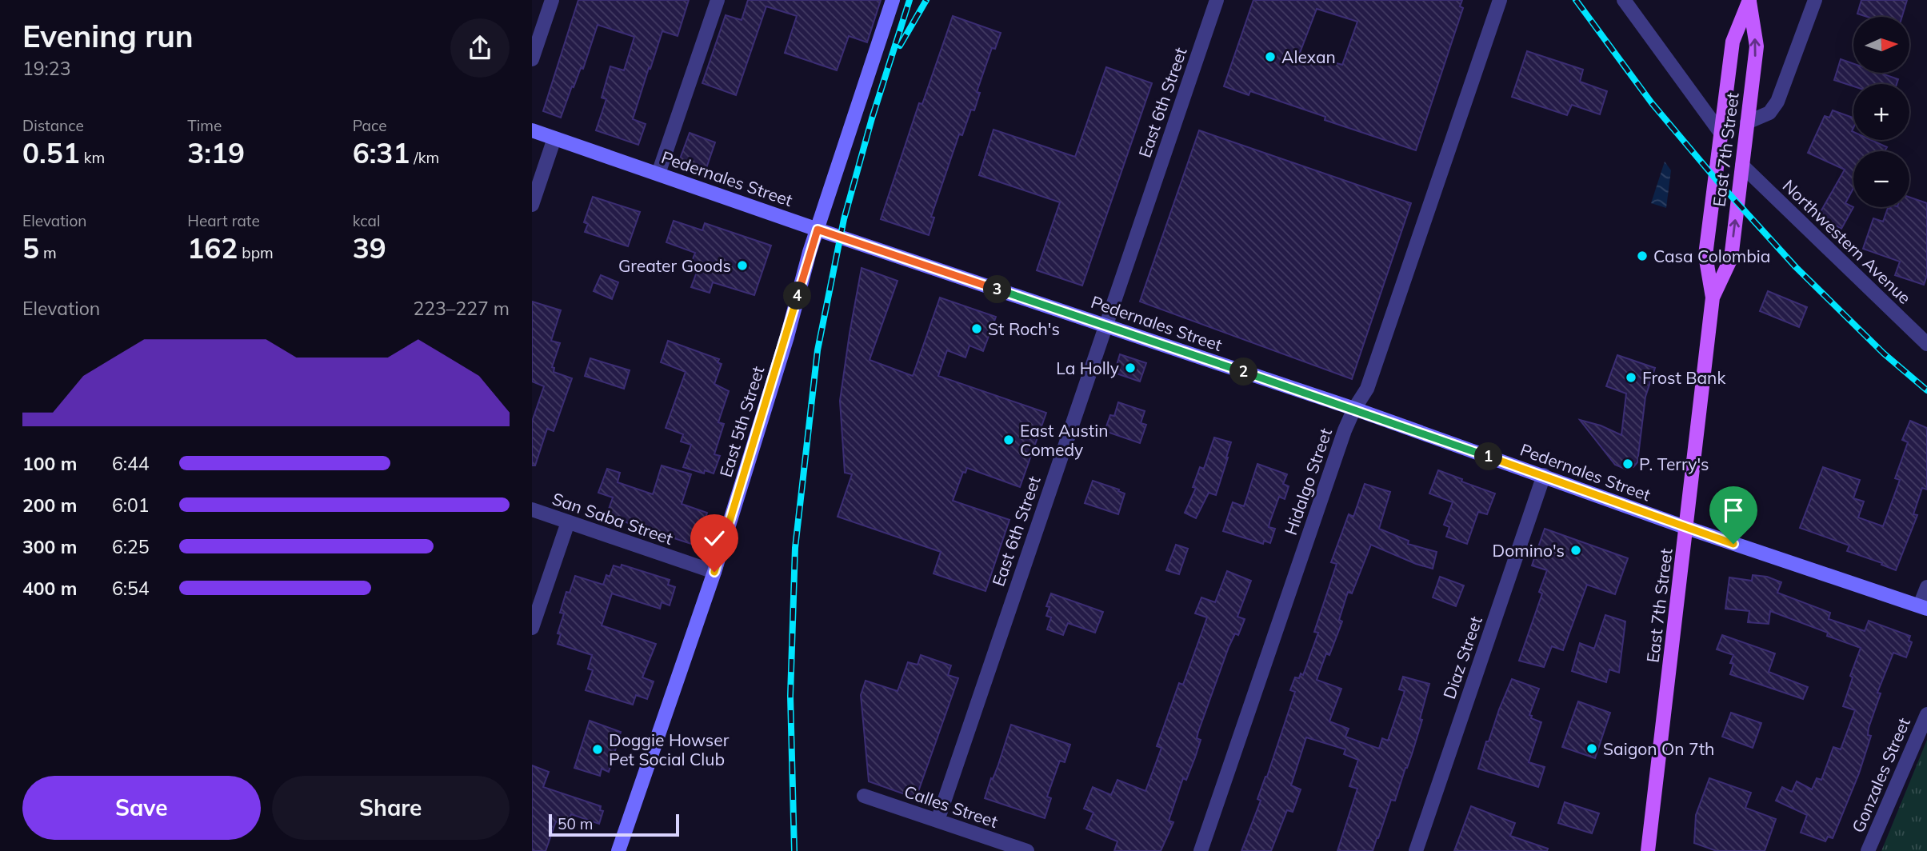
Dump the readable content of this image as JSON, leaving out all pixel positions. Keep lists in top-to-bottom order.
{
  "streets": {
    "main road": ["East 7th Street"],
    "street": [
      "East 6th Street",
      "Pedernales Street",
      "Northwestern Avenue",
      "East 5th Street",
      "Hidalgo Street",
      "San Saba Street",
      "Diaz Street",
      "Gonzales Street",
      "Calles Street"
    ]
  },
  "crossings": [
    ["East 6th Street", "Pedernales Street"],
    ["East 6th Street", "Calles Street"],
    ["East 7th Street", "Pedernales Street"],
    ["East 7th Street", "Northwestern Avenue"],
    ["Pedernales Street", "East 5th Street"],
    ["Pedernales Street", "Hidalgo Street"],
    ["Pedernales Street", "Diaz Street"],
    ["East 5th Street", "San Saba Street"]
  ],
  "places": [
    "Alexan",
    "Casa Colombia",
    "Greater Goods",
    "St Roch's",
    "La Holly",
    "Frost Bank",
    "East Austin Comedy",
    "P. Terry's",
    "Domino's",
    "Saigon On 7th",
    "Doggie Howser Pet Social Club"
  ],
  "scale_bar": "50 m",
  "north": "right",
  "page": {
    "heading": ["Evening run", "19:23"],
    "map_buttons": ["+", "−"],
    "stats": [
      ["Distance", "0.51 km"],
      ["Time", "3:19"],
      ["Pace", "6:31 /km"],
      ["Elevation", "5 m"],
      ["Heart rate", "162 bpm"],
      ["kcal", "39"]
    ],
    "pins": [
      "3",
      "4",
      "2",
      "1"
    ],
    "chart": ["Elevation", "223–227 m"],
    "list": [
      {
        "name": "100 m",
        "note": "6:44"
      },
      {
        "name": "200 m",
        "note": "6:01"
      },
      {
        "name": "300 m",
        "note": "6:25"
      },
      {
        "name": "400 m",
        "note": "6:54"
      }
    ],
    "buttons": ["Save", "Share"],
    "scale": "50 m"
  }
}
